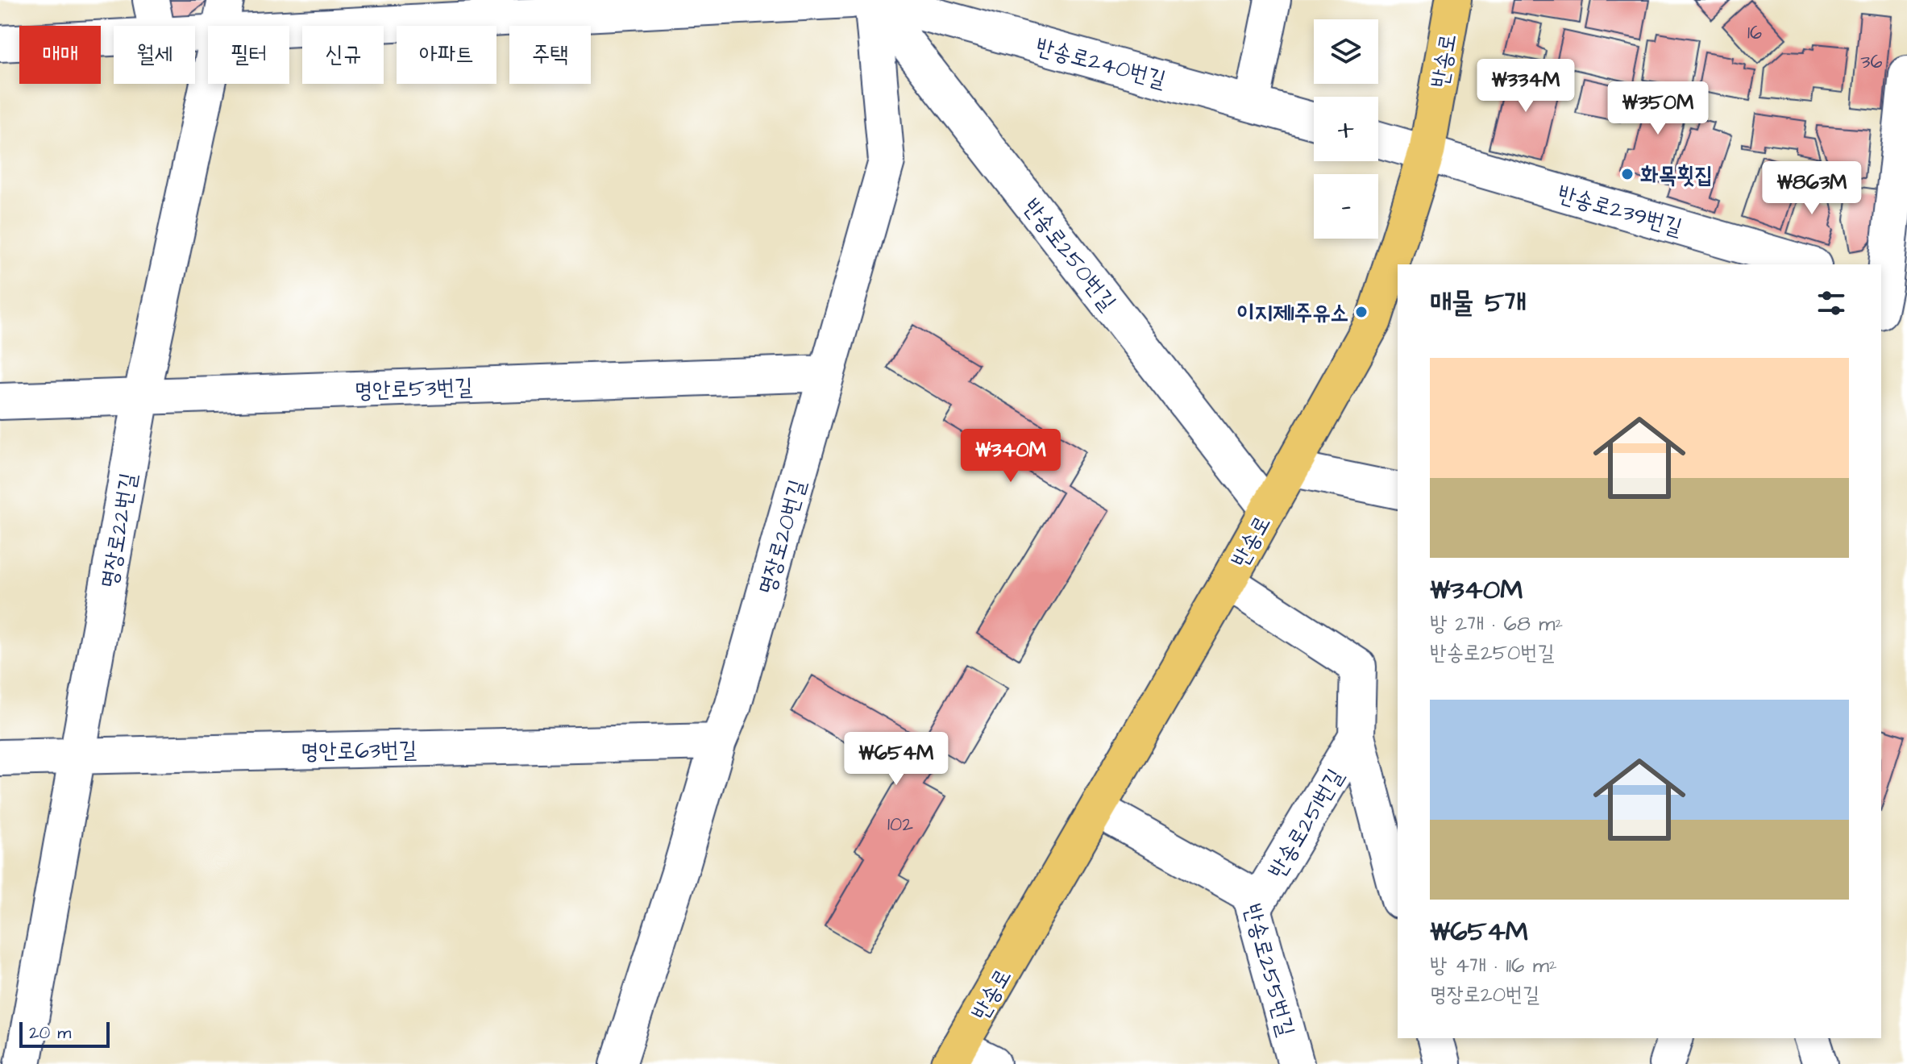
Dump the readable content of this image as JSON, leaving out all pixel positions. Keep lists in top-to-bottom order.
{
  "streets": {
    "main road": ["반송로"],
    "street": [
      "반송로240번길",
      "반송로239번길",
      "반송로250번길",
      "명안로53번길",
      "명장로22번길",
      "명장로20번길",
      "명안로63번길",
      "반송로251번길",
      "반송로255번길"
    ]
  },
  "crossings": [
    ["반송로", "반송로239번길"],
    ["반송로", "반송로250번길"],
    ["반송로", "반송로251번길"],
    ["반송로", "반송로255번길"],
    ["반송로240번길", "반송로250번길"],
    ["반송로240번길", "명장로20번길"],
    ["반송로250번길", "명장로20번길"],
    ["명안로53번길", "명장로22번길"],
    ["명안로53번길", "명장로20번길"],
    ["명장로22번길", "명안로63번길"],
    ["명장로20번길", "명안로63번길"],
    ["반송로251번길", "반송로255번길"]
  ],
  "places": ["화목횟집", "이지제1주유소"],
  "house_numbers": ["16", "36", "102"],
  "scale_bar": "20 m",
  "page": {
    "map_buttons": ["+", "−"],
    "chip": [
      "매매",
      "월세",
      "필터",
      "신규",
      "아파트",
      "주택"
    ],
    "price": [
      "₩334M",
      "₩350M",
      "₩863M",
      "₩340M",
      "₩654M"
    ],
    "heading": "매물 5개",
    "list": [
      {
        "name": "₩340M",
        "note": "방 2개 · 68 m² · 반송로250번길"
      },
      {
        "name": "₩654M",
        "note": "방 4개 · 116 m² · 명장로20번길"
      }
    ],
    "scale": "20 m"
  }
}
